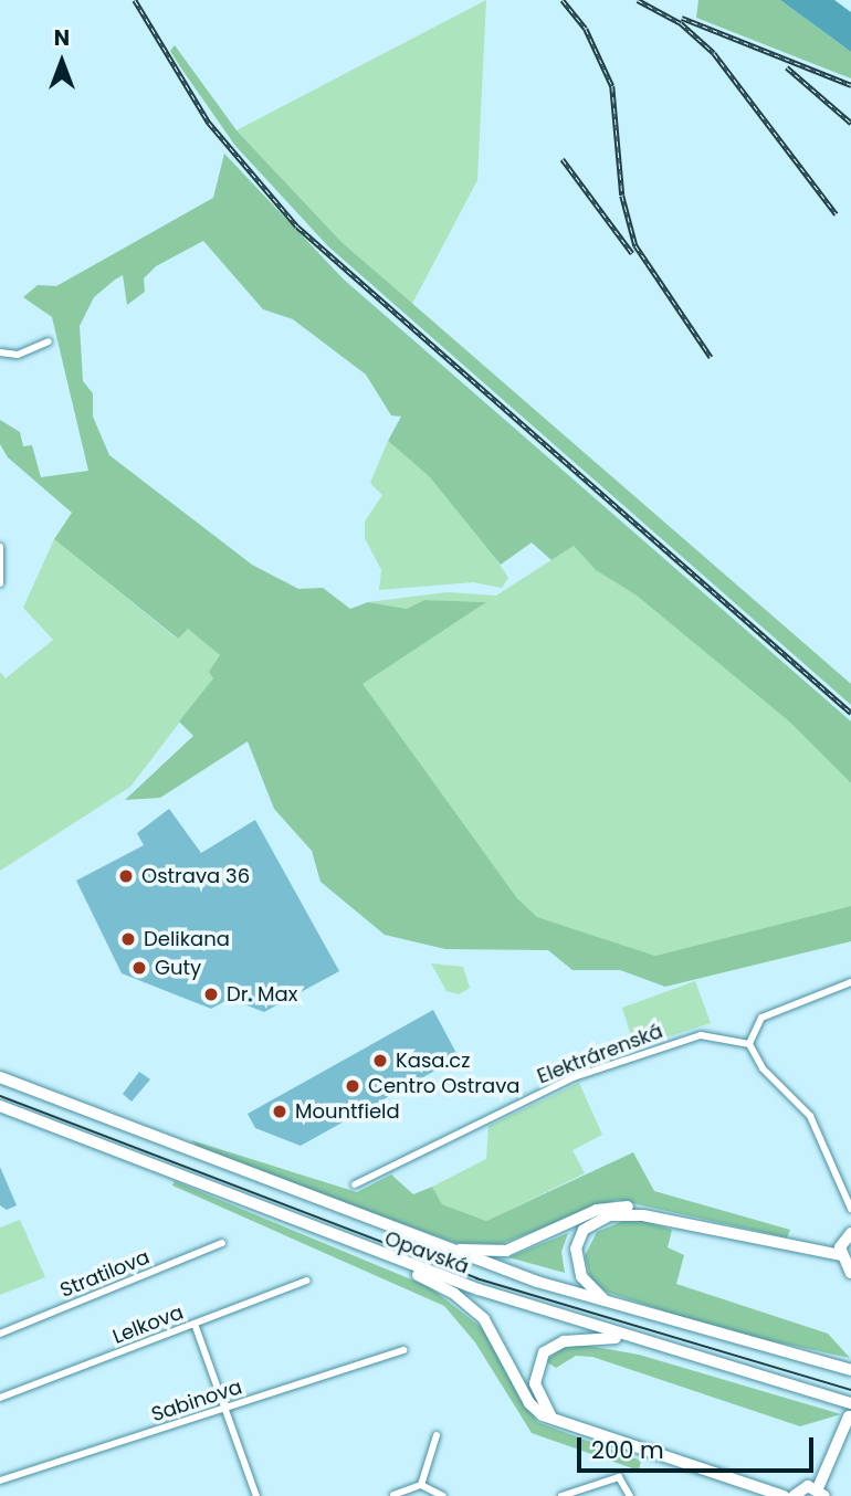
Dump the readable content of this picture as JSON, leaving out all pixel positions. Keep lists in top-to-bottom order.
{
  "streets": {
    "main road": ["Opavská"],
    "street": [
      "Elektrárenská",
      "Stratilova",
      "Lelkova",
      "Sabinova"
    ]
  },
  "places": [
    "Ostrava 36",
    "Delikana",
    "Guty",
    "Dr. Max",
    "Kasa.cz",
    "Centro Ostrava",
    "Mountfield"
  ],
  "scale_bar": "200 m",
  "north": "top"
}
